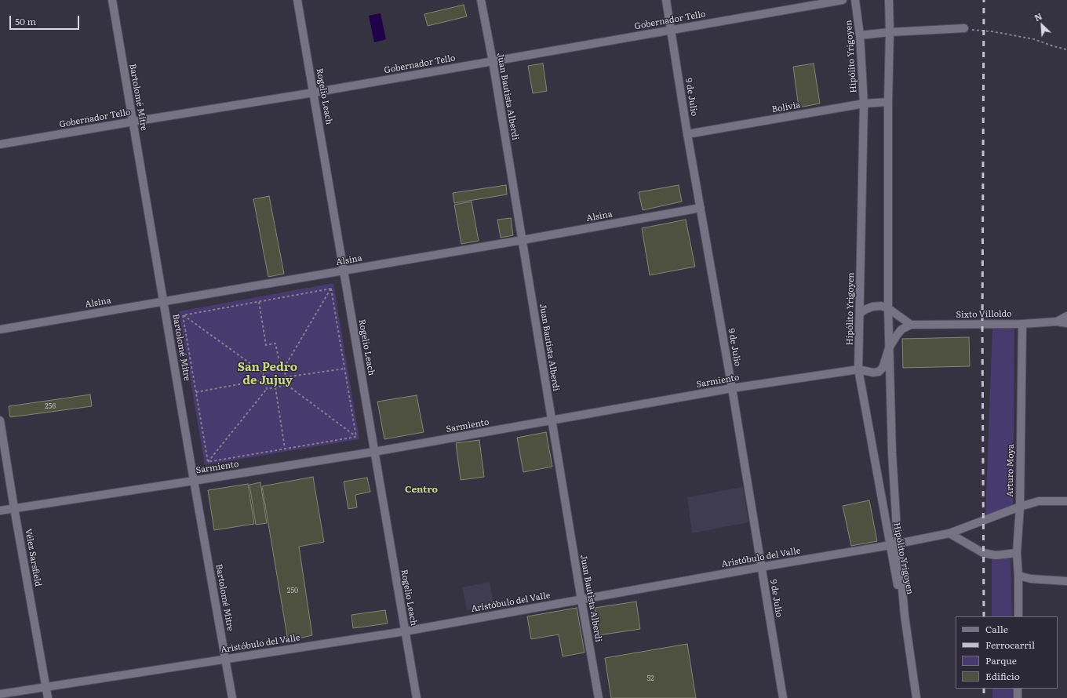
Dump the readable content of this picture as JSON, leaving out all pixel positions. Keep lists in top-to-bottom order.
{
  "streets": {
    "street": [
      "Gobernador Tello",
      "Hipólito Yrigoyen",
      "Rogelio Leach",
      "Juan Bautista Alberdi",
      "Bartolomé Mitre",
      "9 de Julio",
      "Bolivia",
      "Alsina",
      "Sixto Villoldo",
      "Sarmiento",
      "Arturo Moya",
      "Vélez Sarsfield",
      "Aristóbulo del Valle"
    ]
  },
  "crossings": [
    ["Gobernador Tello", "Rogelio Leach"],
    ["Gobernador Tello", "Juan Bautista Alberdi"],
    ["Gobernador Tello", "Bartolomé Mitre"],
    ["Gobernador Tello", "9 de Julio"],
    ["Hipólito Yrigoyen", "Bolivia"],
    ["Hipólito Yrigoyen", "Sarmiento"],
    ["Hipólito Yrigoyen", "Aristóbulo del Valle"],
    ["Rogelio Leach", "Alsina"],
    ["Rogelio Leach", "Sarmiento"],
    ["Rogelio Leach", "Aristóbulo del Valle"],
    ["Juan Bautista Alberdi", "Alsina"],
    ["Juan Bautista Alberdi", "Sarmiento"],
    ["Juan Bautista Alberdi", "Aristóbulo del Valle"],
    ["Bartolomé Mitre", "Alsina"],
    ["Bartolomé Mitre", "Sarmiento"],
    ["Bartolomé Mitre", "Aristóbulo del Valle"],
    ["9 de Julio", "Bolivia"],
    ["9 de Julio", "Alsina"],
    ["9 de Julio", "Sarmiento"],
    ["9 de Julio", "Aristóbulo del Valle"],
    ["Sixto Villoldo", "Sarmiento"],
    ["Sixto Villoldo", "Arturo Moya"],
    ["Sarmiento", "Vélez Sarsfield"],
    ["Arturo Moya", "Aristóbulo del Valle"],
    ["Vélez Sarsfield", "Aristóbulo del Valle"]
  ],
  "districts": ["San Pedro de Jujuy", "Centro"],
  "house_numbers": ["256", "250", "52"],
  "legend": [
    "Calle",
    "Ferrocarril",
    "Parque",
    "Edificio"
  ],
  "scale_bar": "50 m",
  "north": "top left"
}
